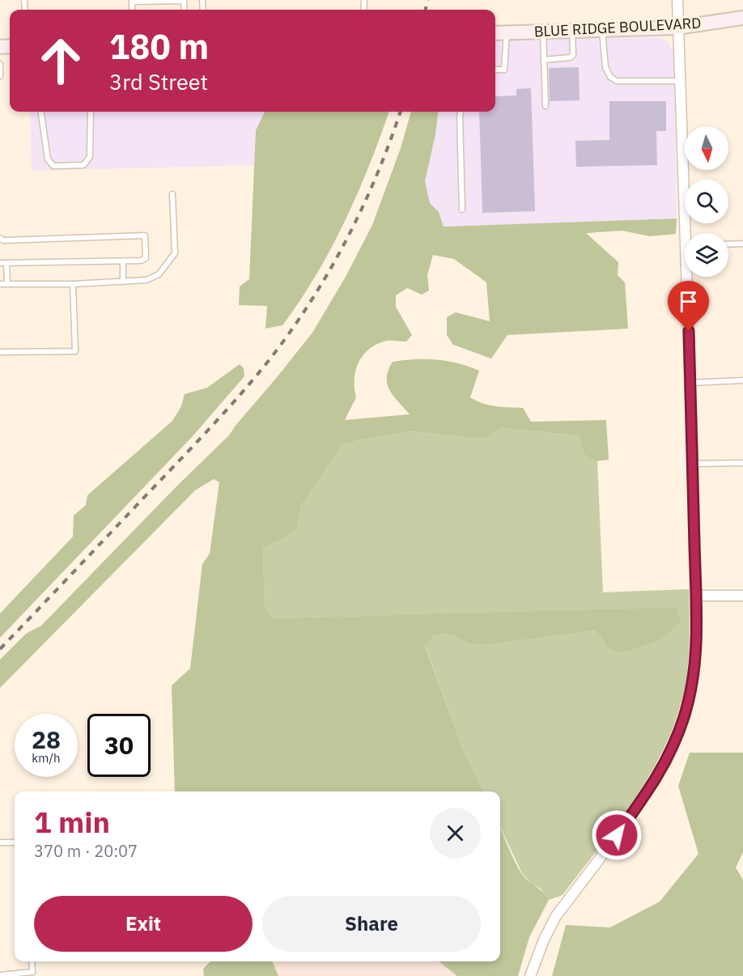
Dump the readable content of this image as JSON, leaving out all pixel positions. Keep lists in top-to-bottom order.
{
  "streets": {
    "main road": ["BLUE RIDGE BOULEVARD"]
  },
  "north": "bottom",
  "page": {
    "turn": ["180 m", "3rd Street"],
    "speed": "28 km/h",
    "limit": "30",
    "heading": ["1 min", "370 m · 20:07"],
    "buttons": ["Exit", "Share"]
  }
}
